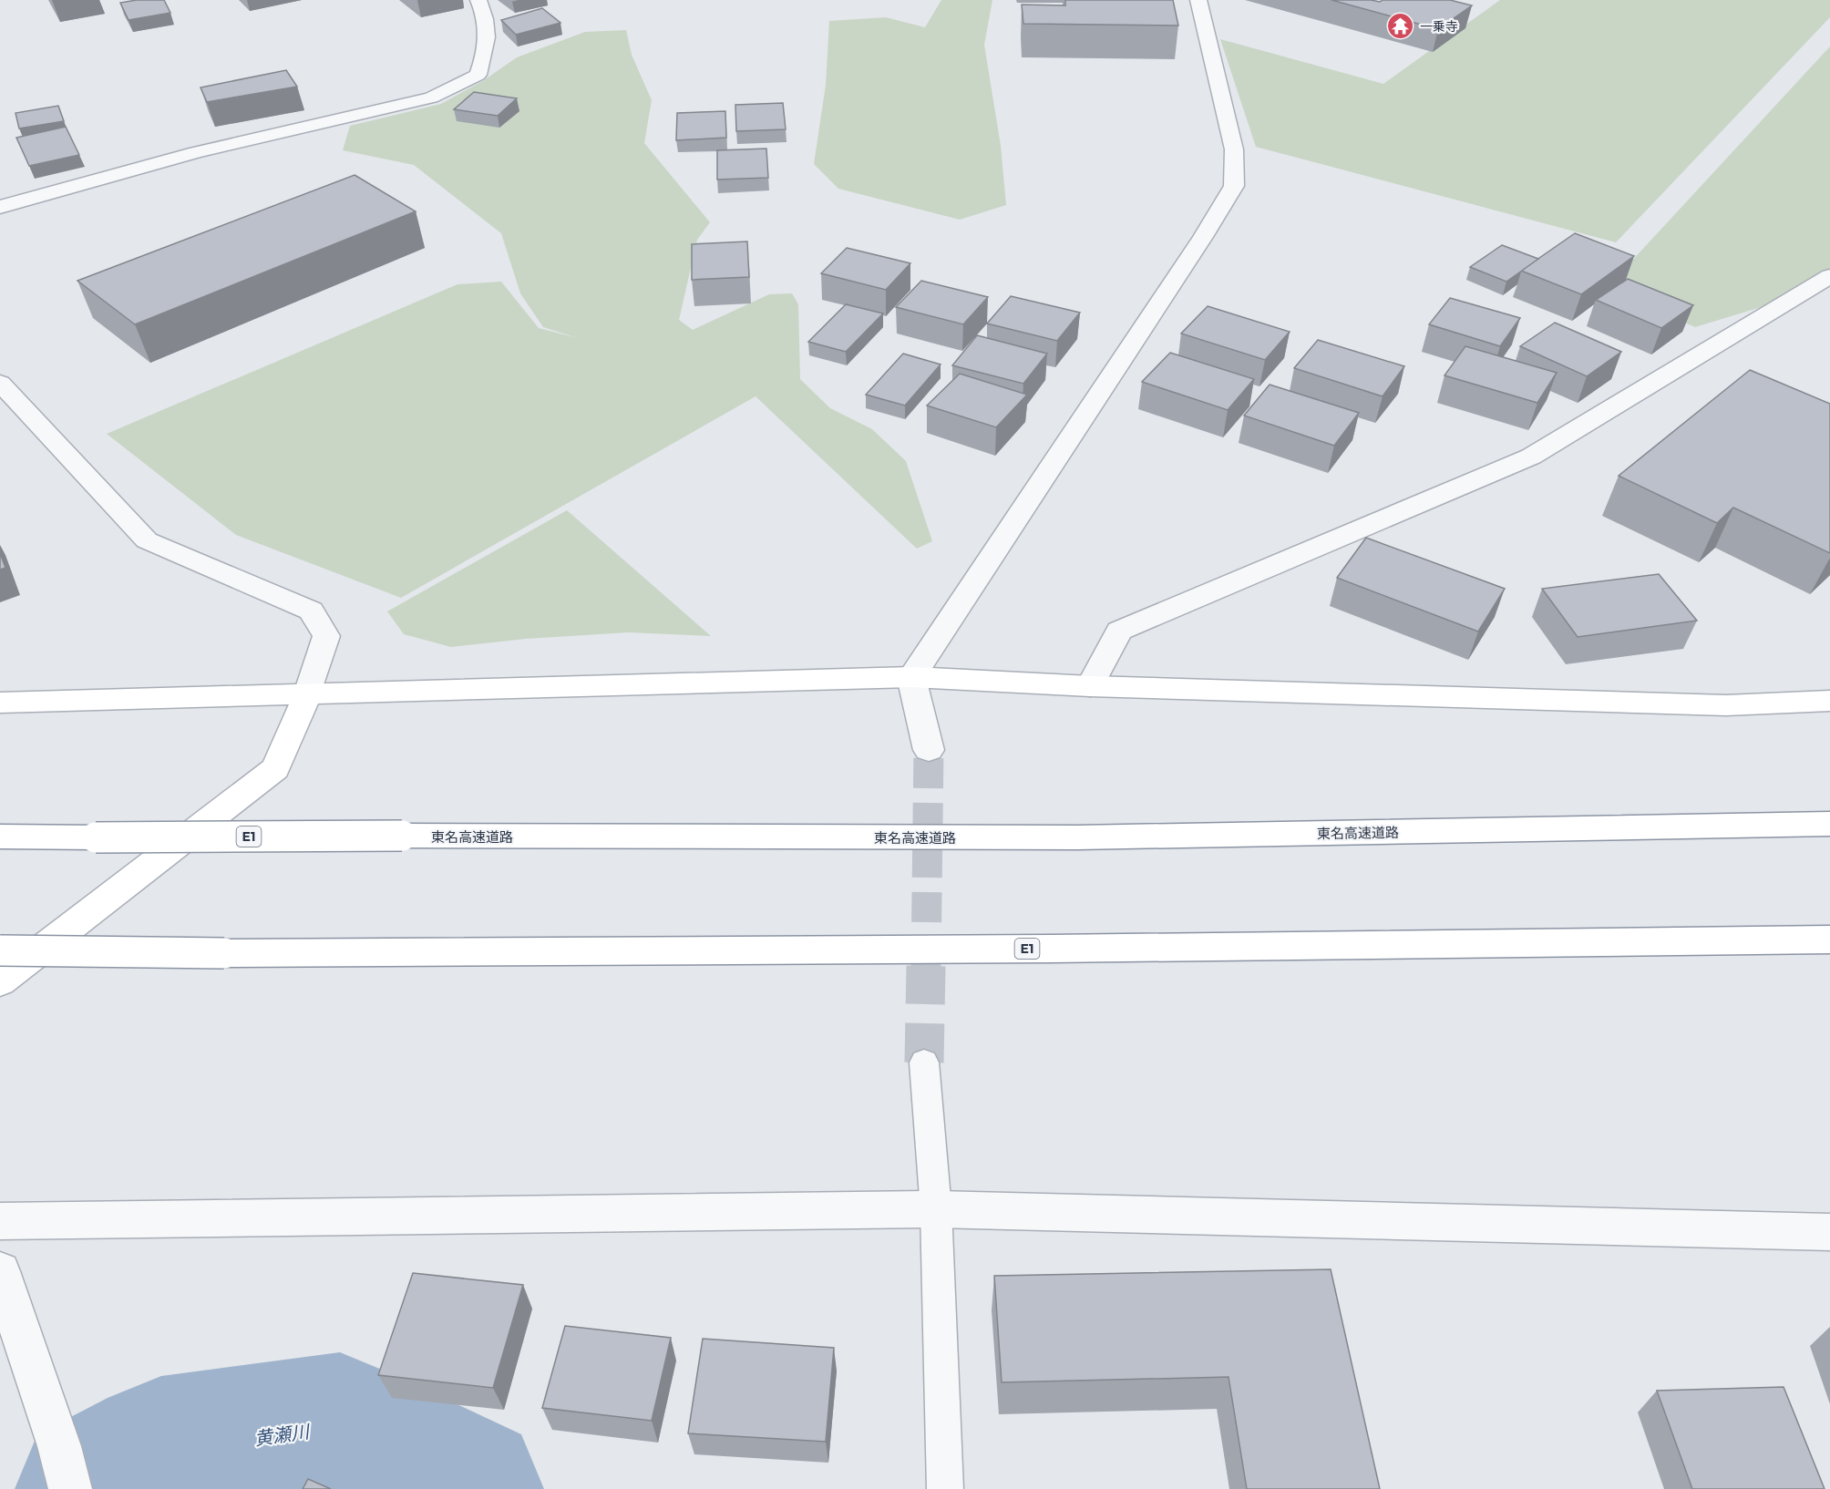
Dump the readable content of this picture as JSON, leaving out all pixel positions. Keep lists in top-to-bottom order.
{
  "streets": {
    "main road": ["東名高速道路", "E1"]
  },
  "water": ["黄瀬川"],
  "places": {
    "temple": ["一乗寺"]
  }
}
